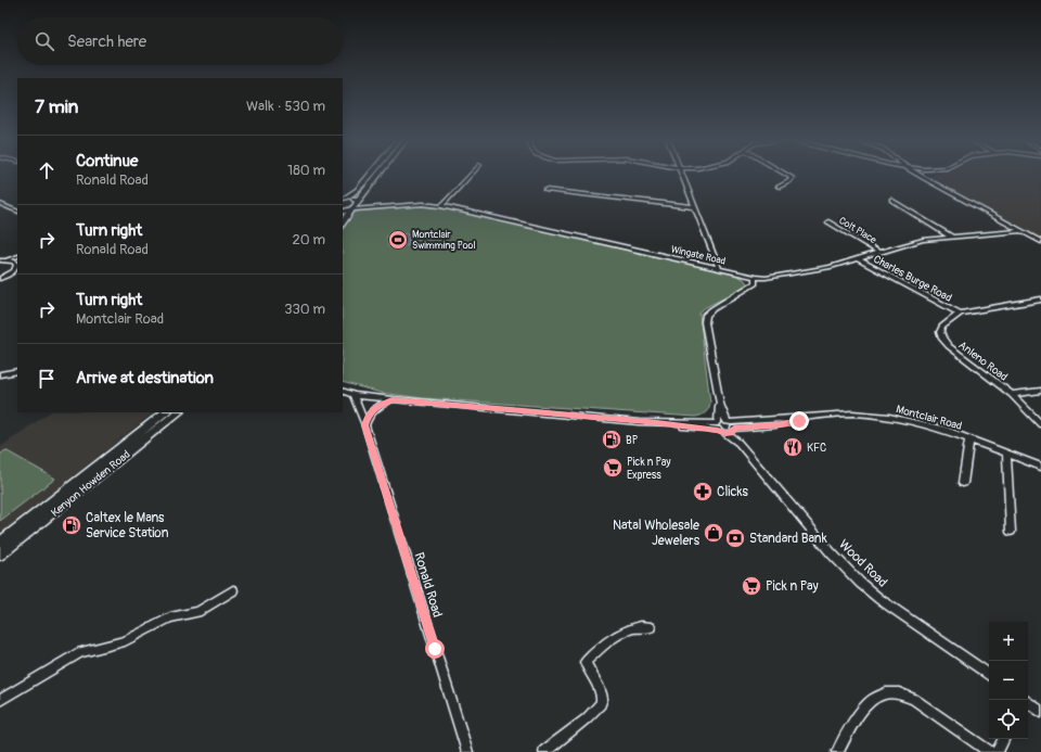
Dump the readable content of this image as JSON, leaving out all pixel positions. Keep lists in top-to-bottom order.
{
  "streets": {
    "street": [
      "Colt Place",
      "Wingate Road",
      "Charles Burge Road",
      "Anleno Road",
      "Montclair Road",
      "Kenyon Howden Road",
      "Wood Road",
      "Ronald Road"
    ]
  },
  "crossings": [
    ["Colt Place", "Wingate Road"],
    ["Wingate Road", "Charles Burge Road"],
    ["Wingate Road", "Wood Road"],
    ["Charles Burge Road", "Anleno Road"],
    ["Montclair Road", "Wood Road"],
    ["Montclair Road", "Ronald Road"]
  ],
  "places": {
    "sports": ["Montclair Swimming Pool"],
    "fuel station": ["BP", "Caltex le Mans Service Station"],
    "restaurant": ["KFC"],
    "supermarket": ["Pick n Pay Express", "Pick n Pay"],
    "pharmacy": ["Clicks"],
    "shop": ["Natal Wholesale Jewelers"],
    "bank": ["Standard Bank"]
  },
  "page": {
    "search": "Search here",
    "heading": ["7 min", "Walk · 530 m"],
    "list": [
      ["Continue", "Ronald Road", "180 m"],
      ["Turn right", "Ronald Road", "20 m"],
      ["Turn right", "Montclair Road", "330 m"],
      "Arrive at destination"
    ],
    "map_buttons": ["+", "−"]
  }
}
